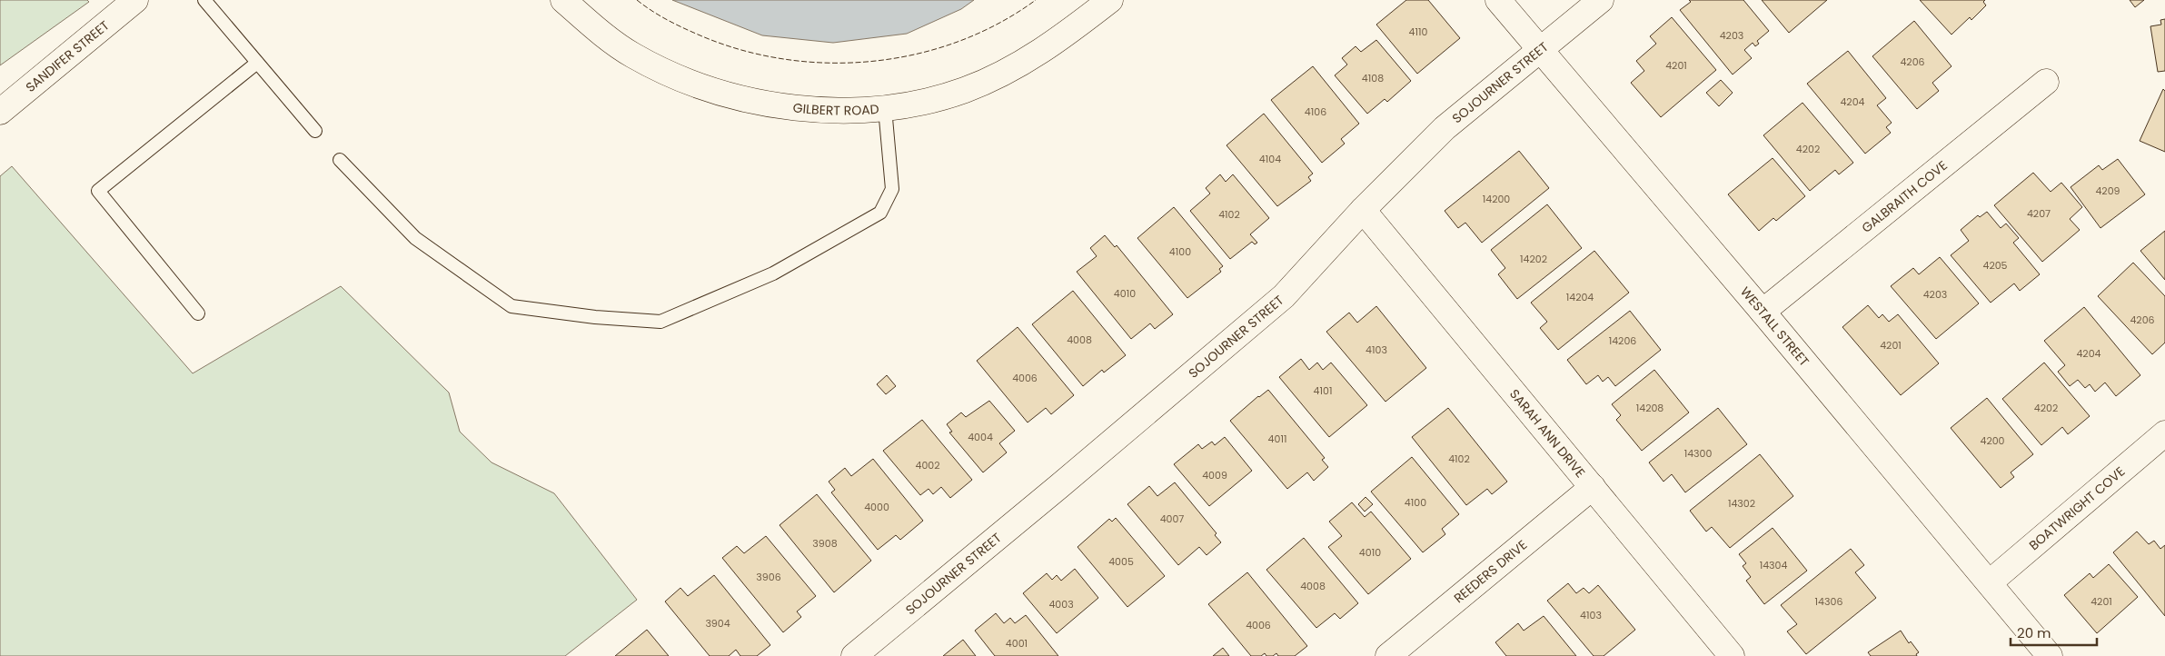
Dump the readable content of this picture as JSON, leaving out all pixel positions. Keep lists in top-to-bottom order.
{
  "streets": {
    "street": [
      "SANDIFER STREET",
      "SOJOURNER STREET",
      "GILBERT ROAD",
      "GALBRAITH COVE",
      "WESTALL STREET",
      "SARAH ANN DRIVE",
      "BOATWRIGHT COVE",
      "REEDERS DRIVE"
    ]
  },
  "crossings": [
    ["SOJOURNER STREET", "WESTALL STREET"],
    ["SOJOURNER STREET", "SARAH ANN DRIVE"],
    ["GALBRAITH COVE", "WESTALL STREET"],
    ["WESTALL STREET", "BOATWRIGHT COVE"],
    ["SARAH ANN DRIVE", "REEDERS DRIVE"]
  ],
  "house_numbers": [
    "4110",
    "4203",
    "4206",
    "4201",
    "4108",
    "4204",
    "4106",
    "4202",
    "4104",
    "4209",
    "14200",
    "4207",
    "4102",
    "4100",
    "14202",
    "4205",
    "4010",
    "4203",
    "14204",
    "4206",
    "4008",
    "14206",
    "4201",
    "4103",
    "4204",
    "4006",
    "4101",
    "14208",
    "4202",
    "4004",
    "4011",
    "4200",
    "14300",
    "4102",
    "4002",
    "4009",
    "4100",
    "14302",
    "4000",
    "4007",
    "3908",
    "4010",
    "4005",
    "14304",
    "3906",
    "4008",
    "14306",
    "4201",
    "4003",
    "4103",
    "3904",
    "4006",
    "4001"
  ],
  "scale_bar": "20 m"
}
